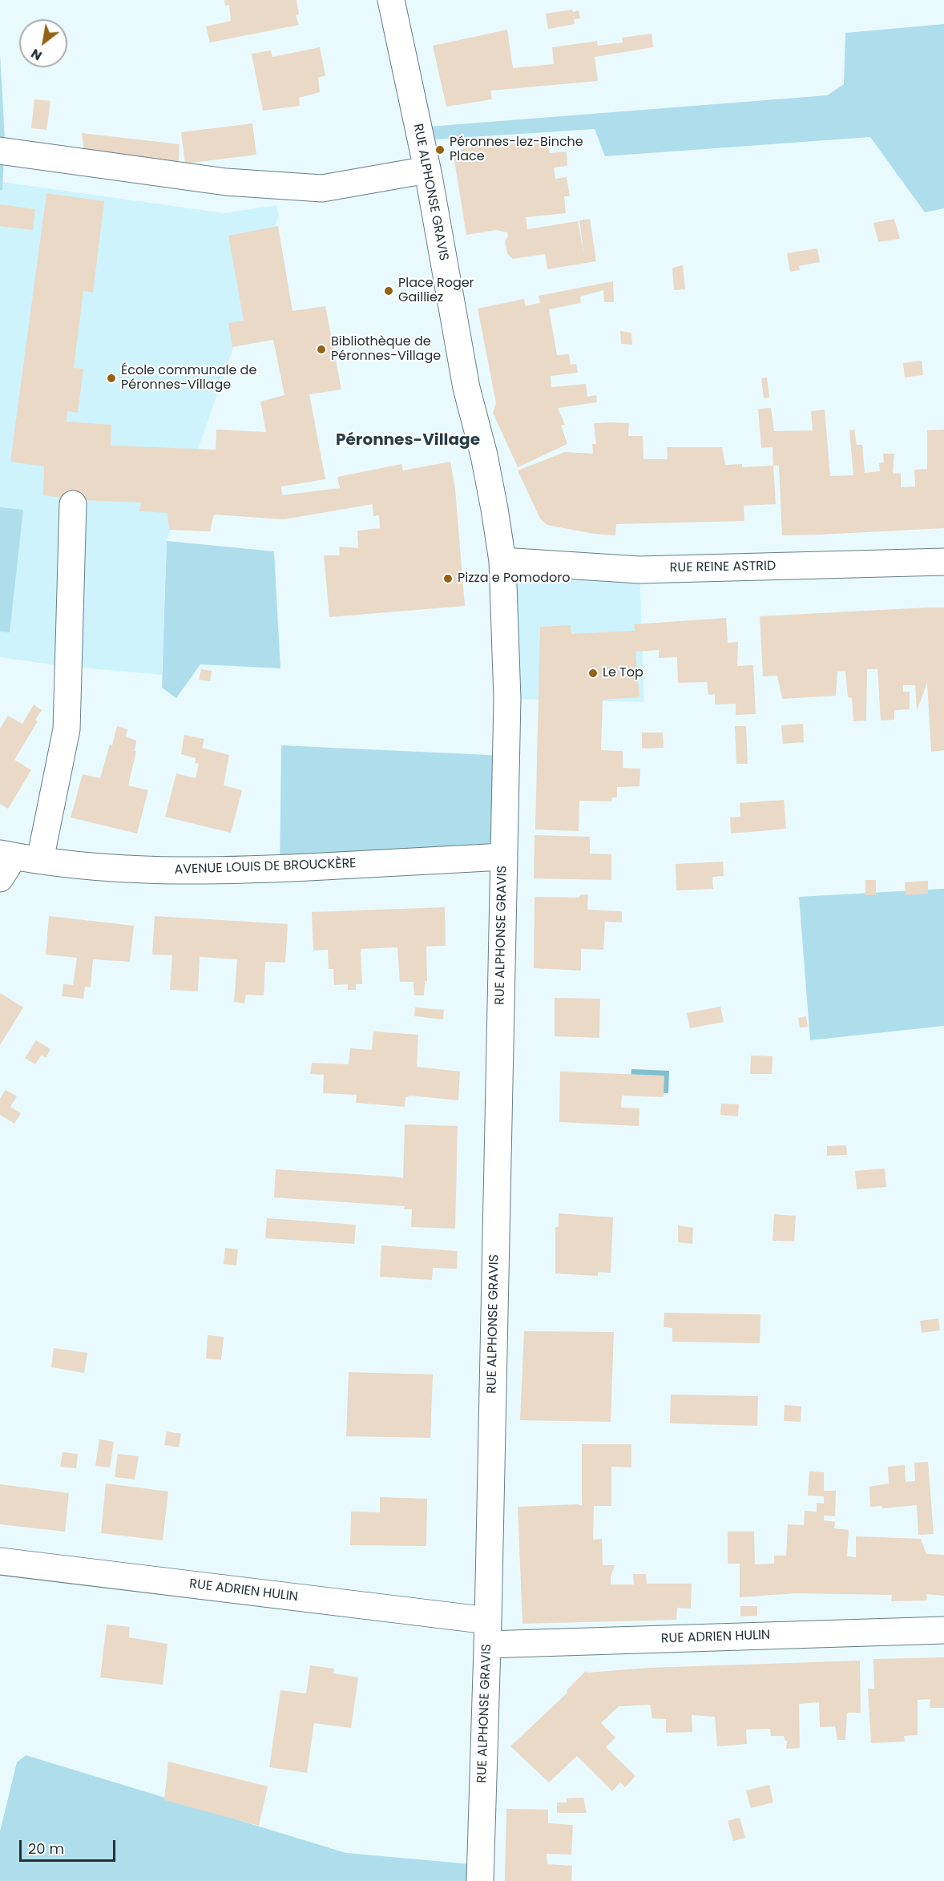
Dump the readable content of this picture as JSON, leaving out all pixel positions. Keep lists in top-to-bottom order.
{
  "streets": {
    "street": [
      "RUE ALPHONSE GRAVIS",
      "RUE REINE ASTRID",
      "AVENUE LOUIS DE BROUCKÈRE",
      "RUE ADRIEN HULIN"
    ]
  },
  "crossings": [
    ["RUE ALPHONSE GRAVIS", "RUE REINE ASTRID"],
    ["RUE ALPHONSE GRAVIS", "AVENUE LOUIS DE BROUCKÈRE"],
    ["RUE ALPHONSE GRAVIS", "RUE ADRIEN HULIN"]
  ],
  "districts": ["Péronnes-Village"],
  "places": [
    "Péronnes-lez-Binche Place",
    "Place Roger Gailliez",
    "Bibliothèque de Péronnes-Village",
    "École communale de Péronnes-Village",
    "Pizza e Pomodoro",
    "Le Top"
  ],
  "scale_bar": "20 m",
  "north": "bottom left"
}
